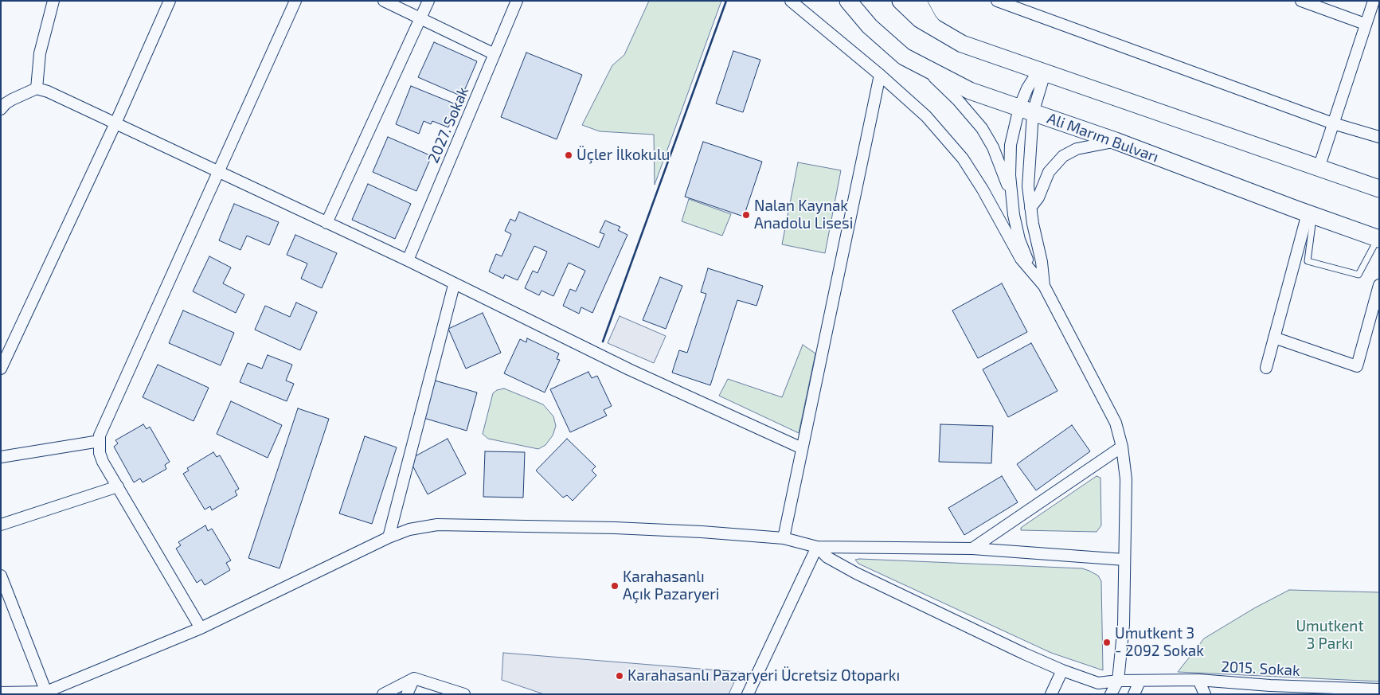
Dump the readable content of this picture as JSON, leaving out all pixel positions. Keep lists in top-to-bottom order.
{
  "streets": {
    "main road": ["Ali Marım Bulvarı"],
    "street": ["2027. Sokak", "2015. Sokak"]
  },
  "parks": ["Umutkent 3 Parkı"],
  "places": [
    "Üçler İlkokulu",
    "Nalan Kaynak Anadolu Lisesi",
    "Karahasanlı Açık Pazaryeri",
    "Umutkent 3 - 2092 Sokak",
    "Karahasanlı Pazaryeri Ücretsiz Otoparkı"
  ]
}
